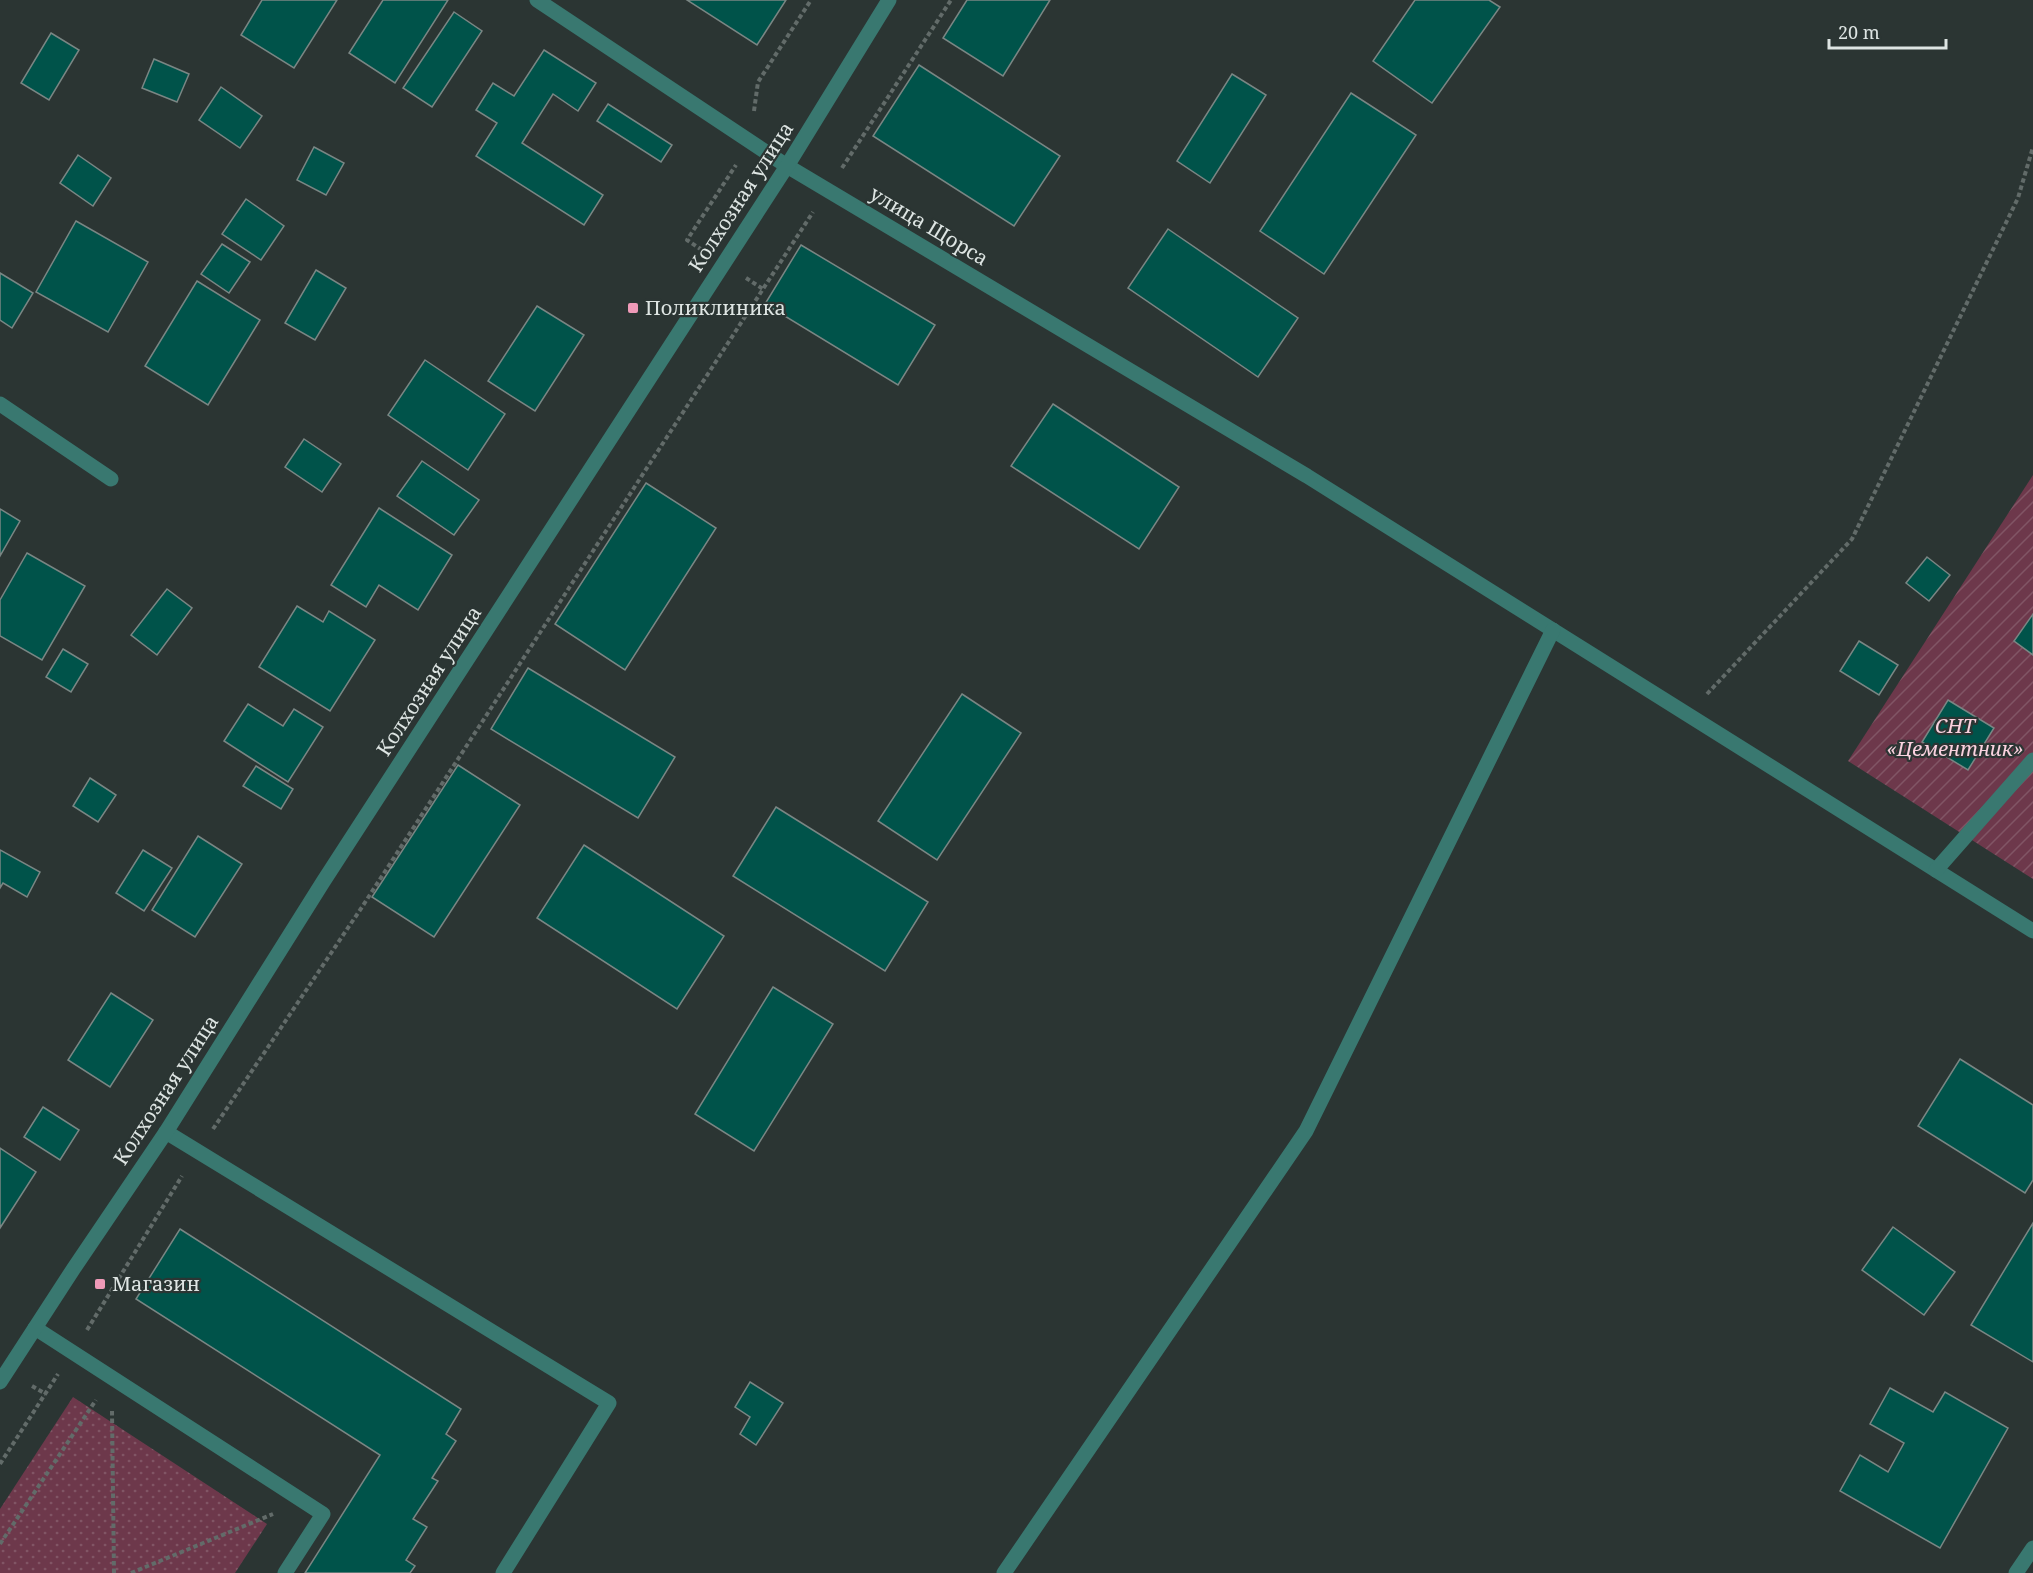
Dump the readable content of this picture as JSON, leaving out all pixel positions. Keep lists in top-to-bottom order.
{
  "streets": {
    "street": ["Колхозная улица", "улица Щорса"]
  },
  "crossings": [
    ["Колхозная улица", "улица Щорса"]
  ],
  "parks": ["СНТ «Цементник»"],
  "places": {
    "transit": ["Поликлиника", "Магазин"]
  },
  "scale_bar": "20 m"
}
